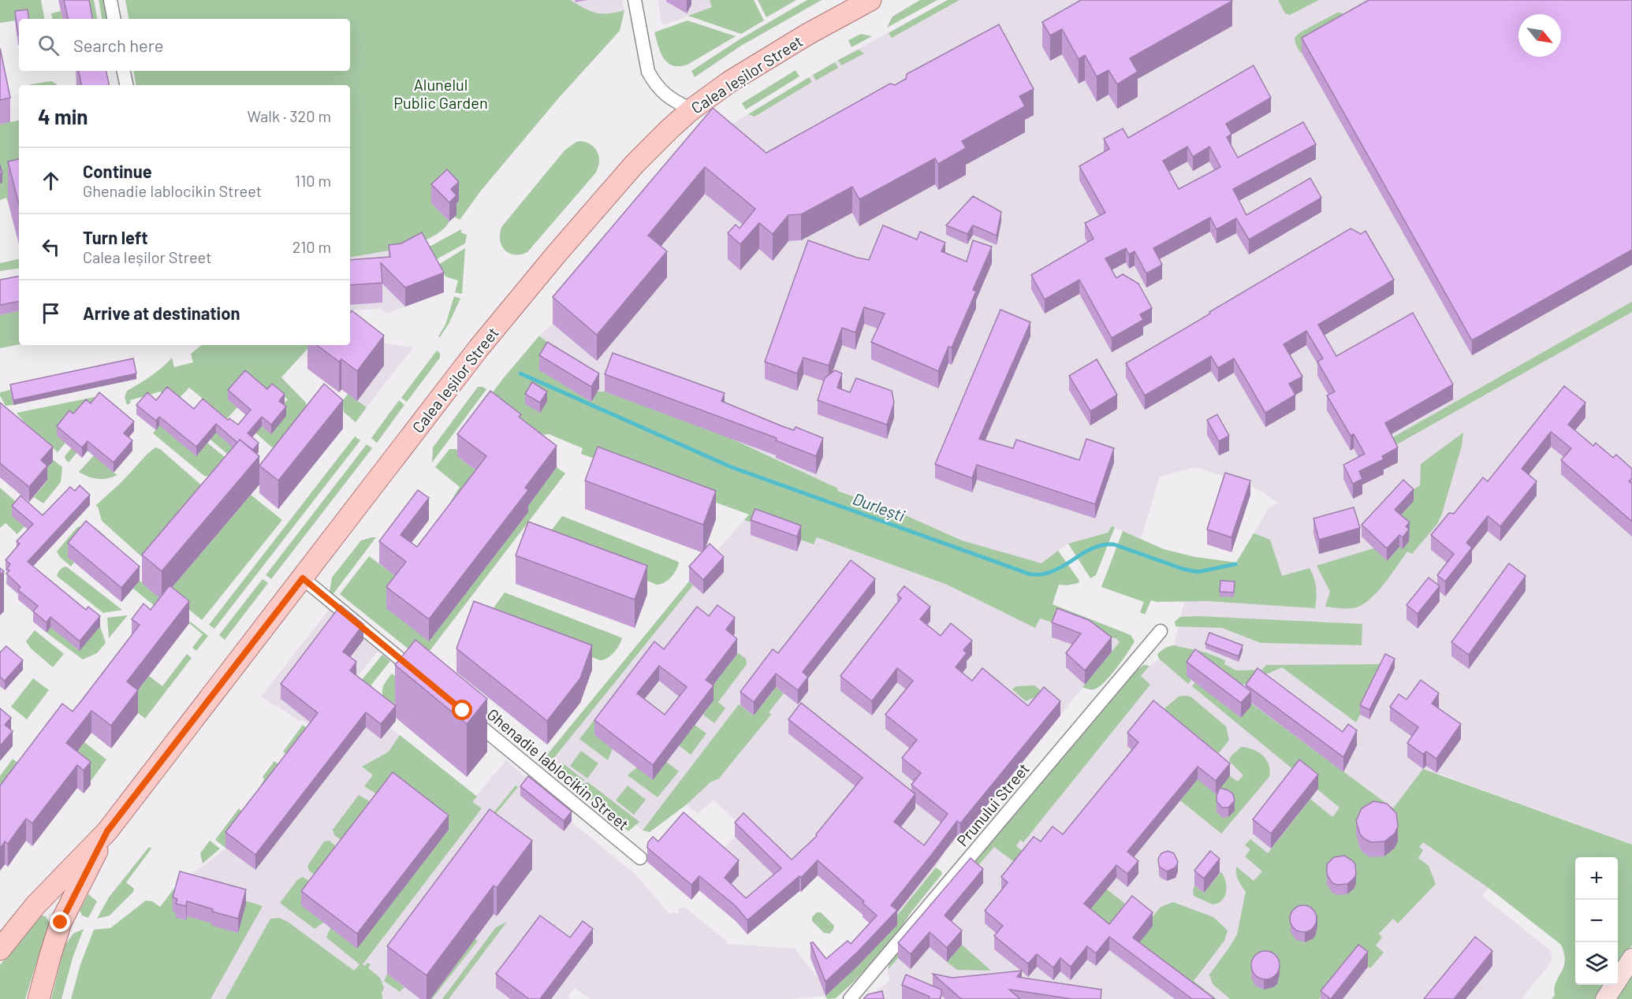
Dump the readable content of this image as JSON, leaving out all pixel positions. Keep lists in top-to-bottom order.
{
  "streets": {
    "main road": ["Calea Ieșilor Street"],
    "street": ["Ghenadie Iablocikin Street", "Prunului Street"]
  },
  "water": ["Durlești"],
  "parks": ["Alunelul Public Garden"],
  "north": "bottom right",
  "page": {
    "search": "Search here",
    "heading": ["4 min", "Walk · 320 m"],
    "list": [
      ["Continue", "Ghenadie Iablocikin Street", "110 m"],
      ["Turn left", "Calea Ieșilor Street", "210 m"],
      "Arrive at destination"
    ],
    "map_buttons": ["+", "−"]
  }
}
